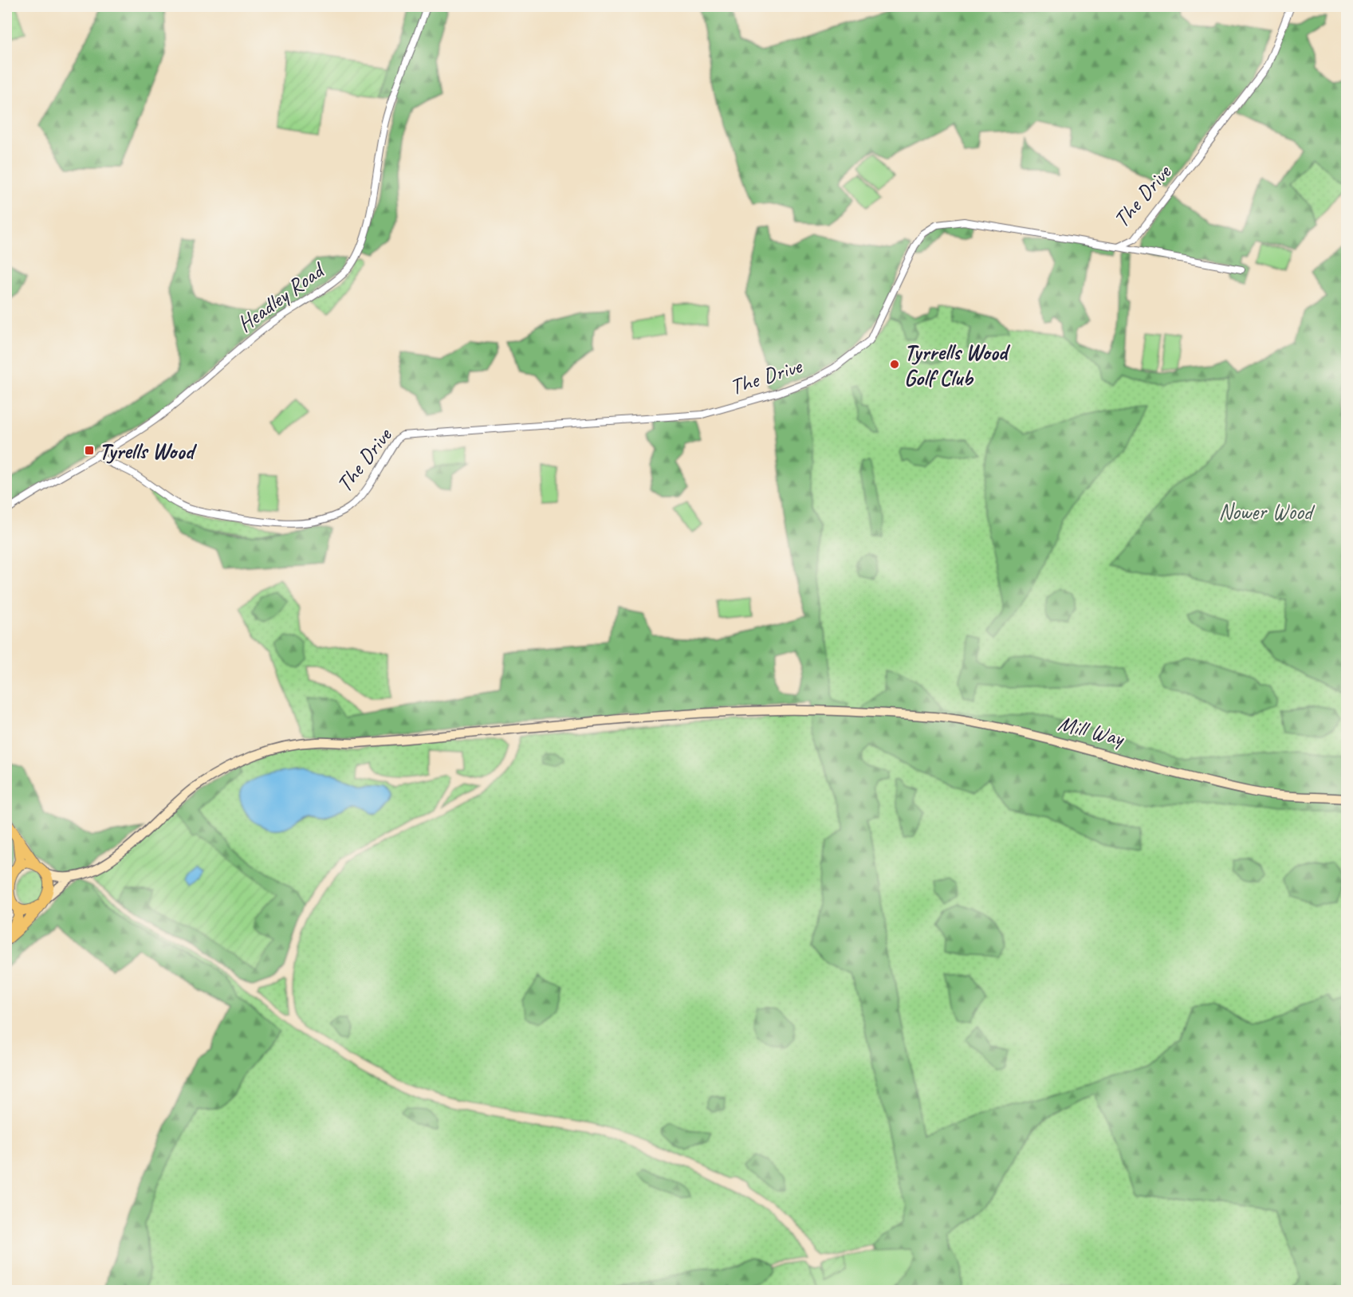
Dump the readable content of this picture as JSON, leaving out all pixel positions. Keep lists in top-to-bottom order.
{
  "streets": {
    "main road": ["Mill Way"],
    "street": ["The Drive", "Headley Road"]
  },
  "crossings": [
    ["The Drive", "Headley Road"]
  ],
  "parks": ["Nower Wood"],
  "places": {
    "other": ["Tyrrells Wood Golf Club"],
    "transit": ["Tyrells Wood"]
  }
}
